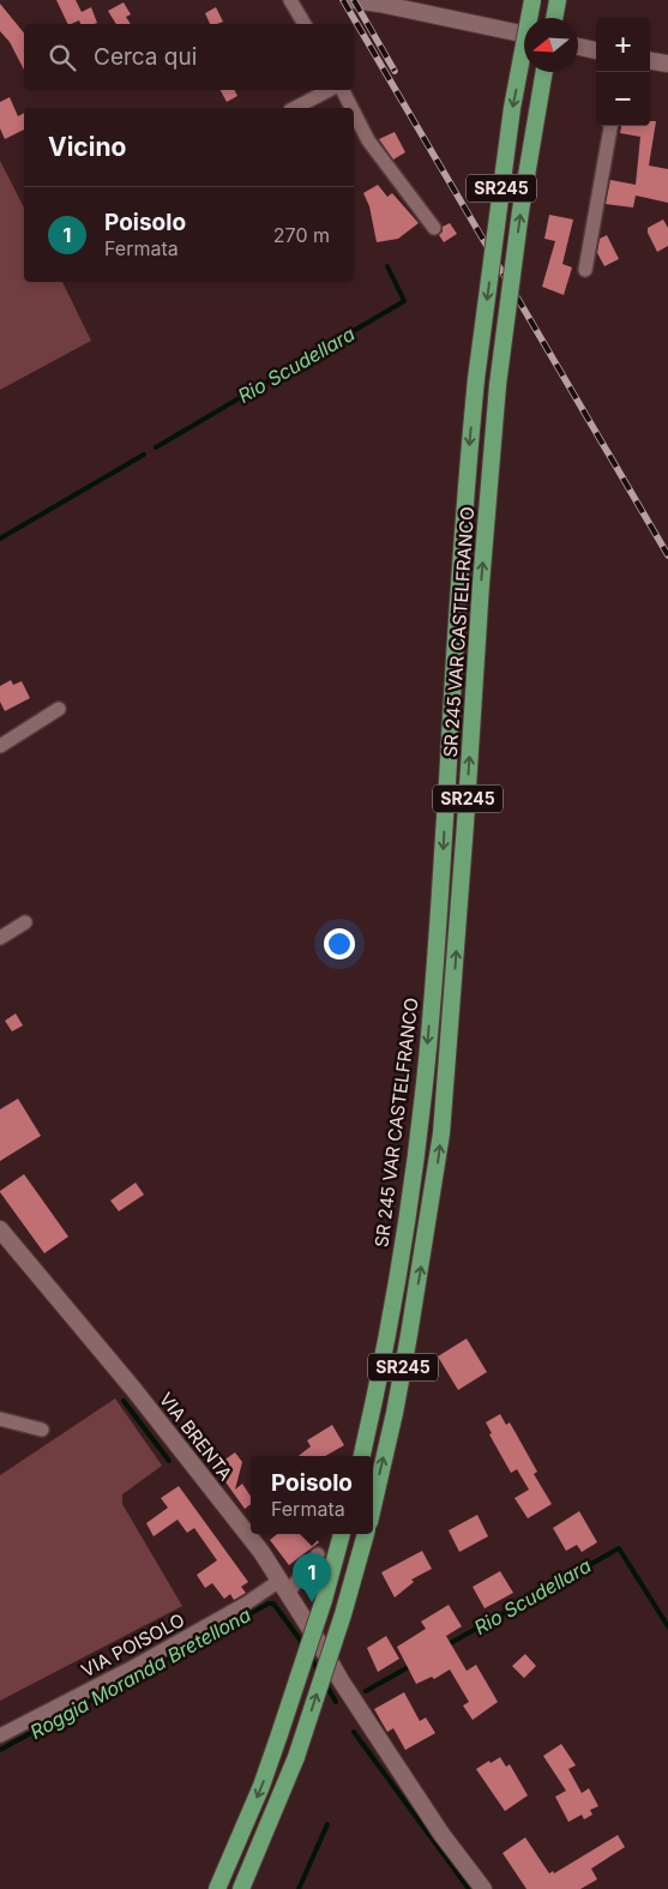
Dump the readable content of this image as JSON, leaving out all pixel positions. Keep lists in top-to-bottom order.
{
  "streets": {
    "highway": ["SR245", "SR 245 VAR CASTELFRANCO"],
    "street": ["VIA BRENTA", "VIA POISOLO"]
  },
  "crossings": [
    ["VIA BRENTA", "VIA POISOLO"]
  ],
  "water": ["Rio Scudellara", "Roggia Moranda Bretellona"],
  "north": "left",
  "page": {
    "map_buttons": ["+", "−"],
    "search": "Cerca qui",
    "heading": "Vicino",
    "list": [
      {
        "mark": "1",
        "name": "Poisolo",
        "note": "Fermata",
        "value": "270 m"
      }
    ],
    "popup": ["Poisolo", "Fermata"],
    "pins": "1"
  }
}
